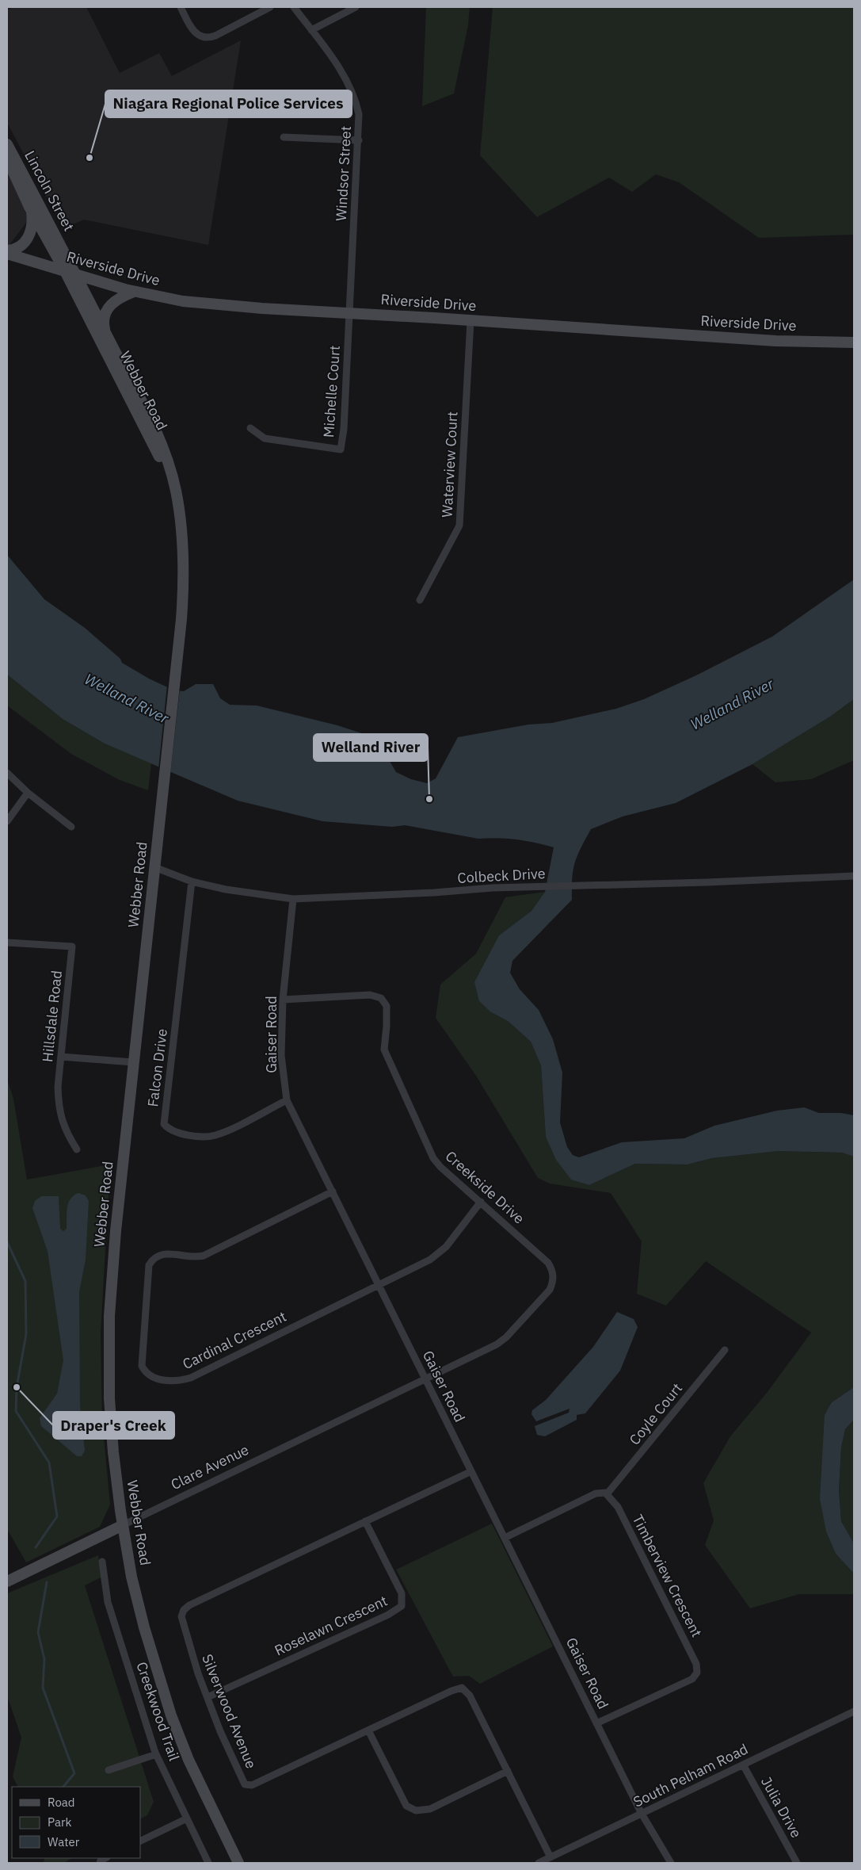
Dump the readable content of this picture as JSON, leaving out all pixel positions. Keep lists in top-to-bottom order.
{
  "streets": {
    "main road": [
      "Lincoln Street",
      "Riverside Drive",
      "Webber Road",
      "Clare Avenue"
    ],
    "street": [
      "Windsor Street",
      "Michelle Court",
      "Waterview Court",
      "Colbeck Drive",
      "Hillsdale Road",
      "Gaiser Road",
      "Falcon Drive",
      "Creekside Drive",
      "Cardinal Crescent",
      "Coyle Court",
      "Timberview Crescent",
      "Roselawn Crescent",
      "Creekwood Trail",
      "Silverwood Avenue",
      "South Pelham Road",
      "Julia Drive"
    ]
  },
  "crossings": [
    ["Windsor Street", "Riverside Drive"],
    ["Windsor Street", "Michelle Court"],
    ["Lincoln Street", "Riverside Drive"],
    ["Lincoln Street", "Webber Road"],
    ["Riverside Drive", "Webber Road"],
    ["Riverside Drive", "Michelle Court"],
    ["Riverside Drive", "Waterview Court"],
    ["Webber Road", "Colbeck Drive"],
    ["Webber Road", "Clare Avenue"],
    ["Colbeck Drive", "Gaiser Road"],
    ["Colbeck Drive", "Falcon Drive"],
    ["Gaiser Road", "Falcon Drive"],
    ["Gaiser Road", "Creekside Drive"],
    ["Gaiser Road", "Cardinal Crescent"],
    ["Gaiser Road", "Clare Avenue"],
    ["Gaiser Road", "Timberview Crescent"],
    ["Gaiser Road", "Silverwood Avenue"],
    ["Gaiser Road", "South Pelham Road"],
    ["Creekside Drive", "Cardinal Crescent"],
    ["Creekside Drive", "Clare Avenue"],
    ["Coyle Court", "Timberview Crescent"],
    ["Roselawn Crescent", "Silverwood Avenue"],
    ["Silverwood Avenue", "South Pelham Road"],
    ["South Pelham Road", "Julia Drive"]
  ],
  "water": ["Welland River"],
  "places": ["Niagara Regional Police Services", "Welland River", "Draper's Creek"],
  "legend": ["Road", "Park", "Water"]
}
